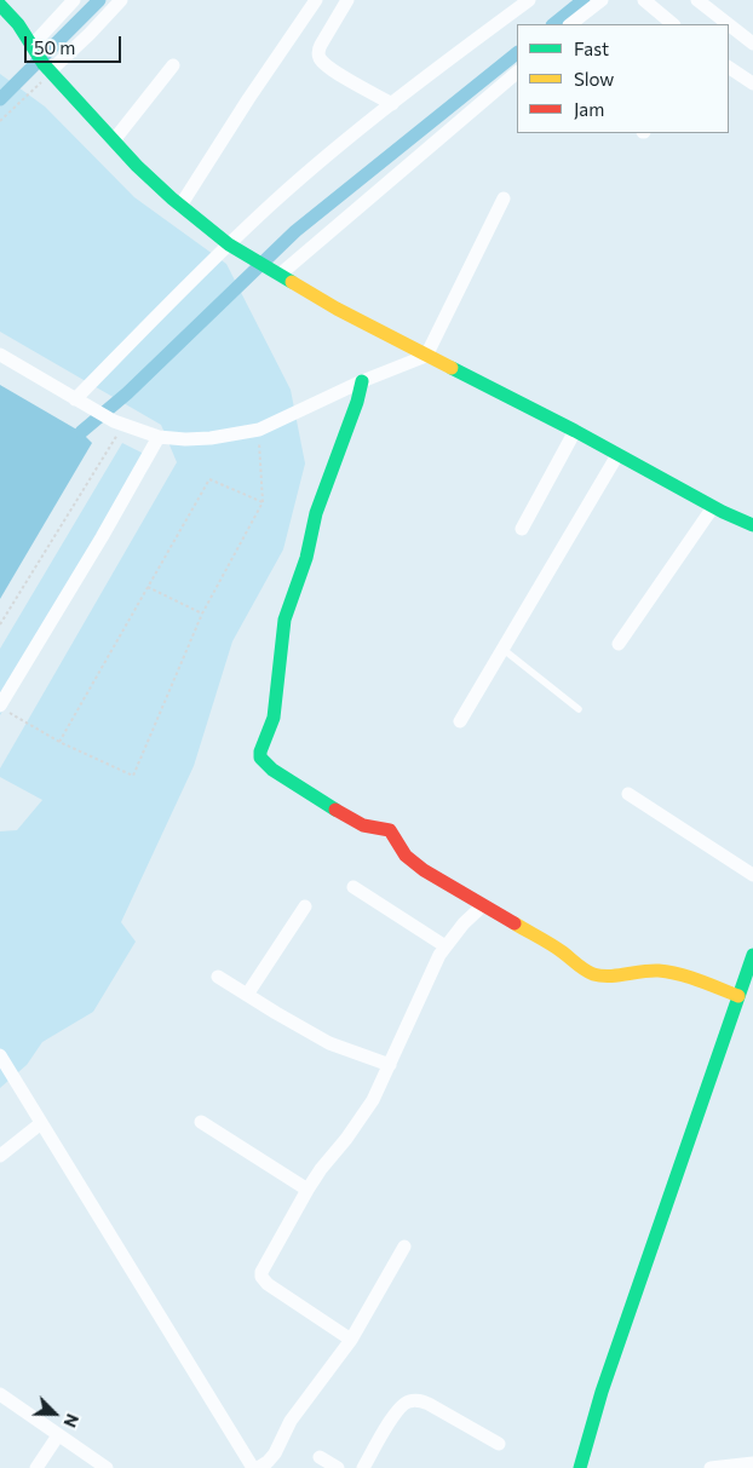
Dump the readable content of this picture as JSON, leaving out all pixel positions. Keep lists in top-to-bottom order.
{
  "legend": ["Fast", "Slow", "Jam"],
  "scale_bar": "50 m",
  "north": "bottom right"
}
